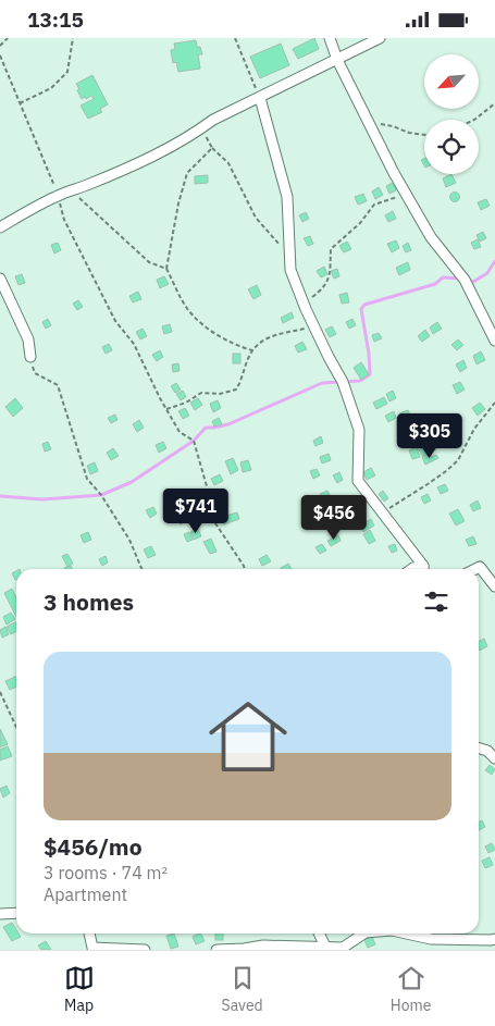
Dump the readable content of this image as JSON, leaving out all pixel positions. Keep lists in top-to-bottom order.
{
  "north": "bottom left",
  "page": {
    "status": "13:15",
    "price": ["$305", "$741", "$456"],
    "heading": "3 homes",
    "list": [
      {
        "name": "$456/mo",
        "note": "3 rooms · 74 m² · Apartment"
      }
    ],
    "tabs": ["Map", "Saved", "Home"]
  }
}
